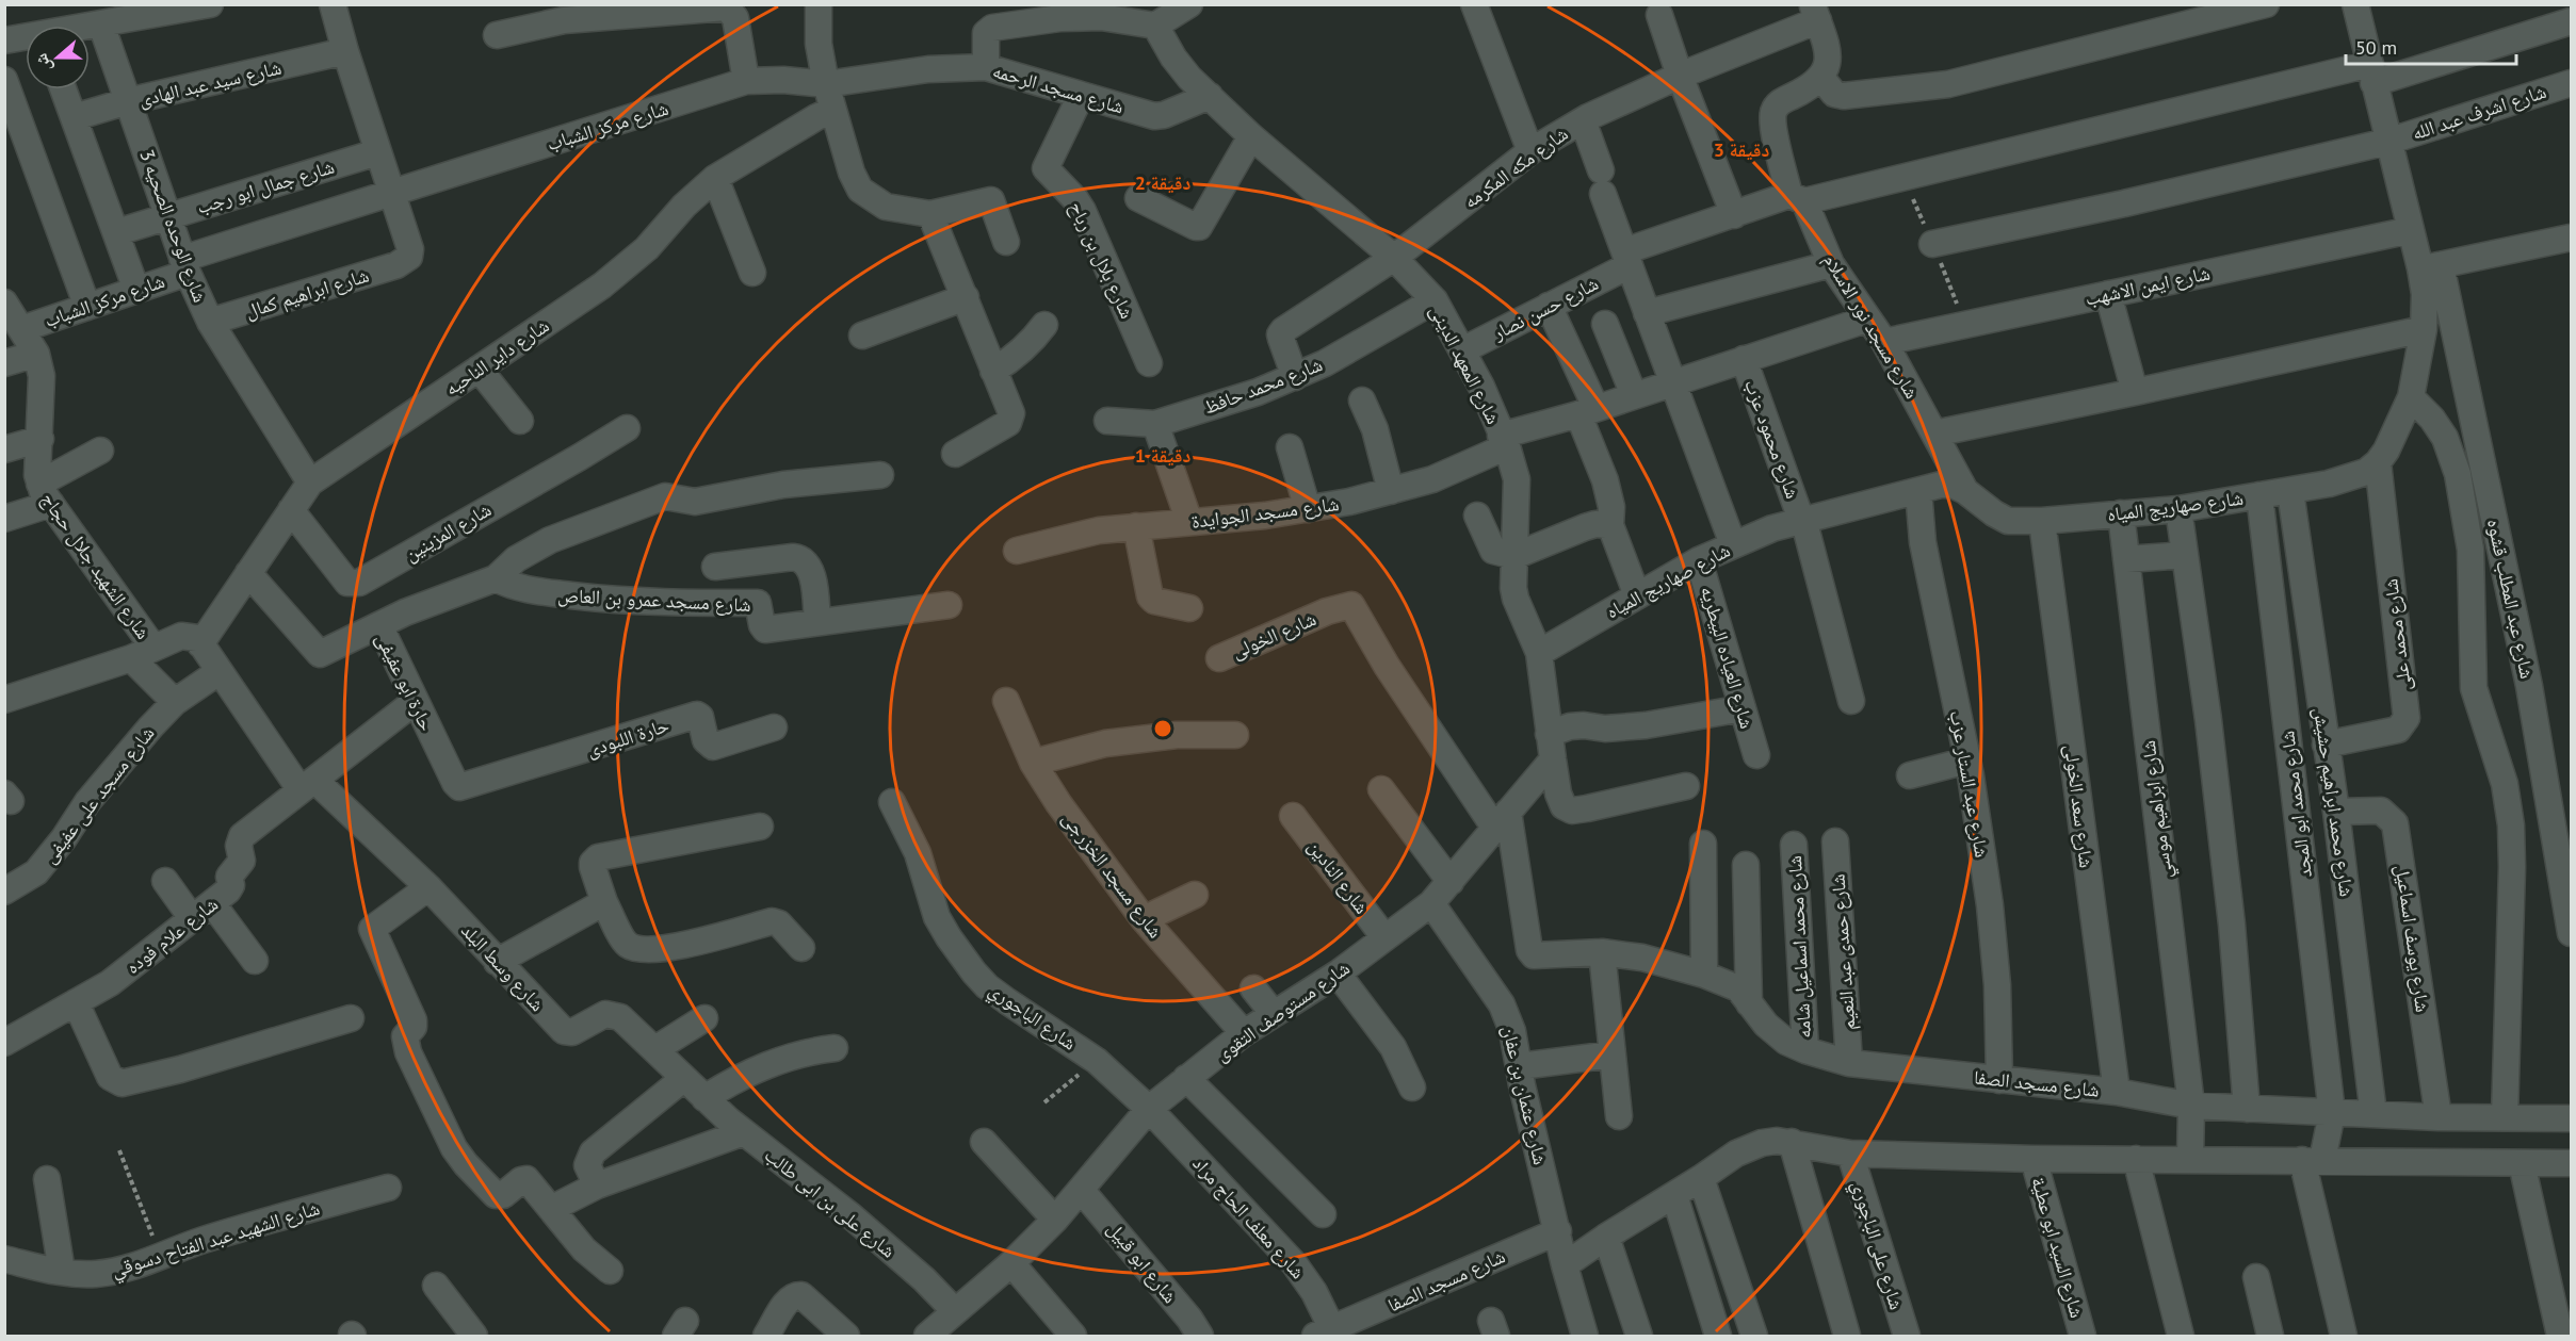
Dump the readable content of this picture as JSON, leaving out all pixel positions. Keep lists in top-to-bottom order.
{
  "streets": {
    "street": [
      "شارع سيد عبد الهادى",
      "شارع مسجد الرحمه",
      "شارع اشرف عبد الله",
      "شارع مركز الشباب",
      "شارع مكه المكرمه",
      "شارع جمال ابو رجب",
      "شارع الوحده الصحيه 3",
      "شارع بلال بن رباح",
      "شارع ايمن الاشهب",
      "شارع ابراهيم كمال",
      "شارع حسن نصار",
      "شارع مسجد نور الاسلام",
      "شارع داير الناحيه",
      "شارع المعهد الدينى",
      "شارع محمد حافظ",
      "شارع محمود عزب",
      "شارع صهاريج المياه",
      "شارع مسجد الجوايدة",
      "شارع المزينين",
      "شارع الشهيد جلال حجاج",
      "شارع عبد المطلب قشوه",
      "شارع مسجد عمرو بن العاص",
      "شارع الخولى",
      "شارع محمد على",
      "شارع العياده البيطريه",
      "حارة ابو عفيفى",
      "حارة اللبودى",
      "شارع عبد الستار عزب",
      "شارع مسجد على عفيفى",
      "شارع محمد ابراهيم حشيش",
      "شارع محمد ابو المجد",
      "شارع سعد الخولى",
      "شارع ابراهيم موسي",
      "شارع مسجد الخزرجى",
      "شارع النادين",
      "شارع علام فوده",
      "شارع يوسف اسماعيل",
      "شارع محمد اسماعيل شامه",
      "شارع حمدى عبد النعيم",
      "شارع وسط البلد",
      "شارع مستوصف التقوى",
      "شارع الباجوري",
      "شارع مسجد الصفا",
      "شارع عثمان بن عفان",
      "شارع على بن ابى طالب",
      "شارع معلف الحاج مراد",
      "شارع الشهيد عبد الفتاح دسوقي",
      "شارع على الباجوري",
      "شارع السيد ابو عطية",
      "شارع ابو قبيل"
    ]
  },
  "crossings": [
    ["شارع سيد عبد الهادى", "شارع الوحده الصحيه 3"],
    ["شارع مسجد الرحمه", "شارع مركز الشباب"],
    ["شارع مسجد الرحمه", "شارع بلال بن رباح"],
    ["شارع مسجد الرحمه", "شارع المعهد الدينى"],
    ["شارع مركز الشباب", "شارع الوحده الصحيه 3"],
    ["شارع مركز الشباب", "شارع ابراهيم كمال"],
    ["شارع مركز الشباب", "شارع الشهيد جلال حجاج"],
    ["شارع مكه المكرمه", "شارع المعهد الدينى"],
    ["شارع مكه المكرمه", "شارع محمد حافظ"],
    ["شارع جمال ابو رجب", "شارع الوحده الصحيه 3"],
    ["شارع الوحده الصحيه 3", "شارع ابراهيم كمال"],
    ["شارع الوحده الصحيه 3", "شارع داير الناحيه"],
    ["شارع ايمن الاشهب", "شارع مسجد نور الاسلام"],
    ["شارع حسن نصار", "شارع مسجد نور الاسلام"],
    ["شارع حسن نصار", "شارع المعهد الدينى"],
    ["شارع مسجد نور الاسلام", "شارع صهاريج المياه"],
    ["شارع داير الناحيه", "شارع المزينين"],
    ["شارع داير الناحيه", "حارة ابو عفيفى"],
    ["شارع المعهد الدينى", "شارع محمد حافظ"],
    ["شارع المعهد الدينى", "شارع صهاريج المياه"],
    ["شارع المعهد الدينى", "شارع مسجد الجوايدة"],
    ["شارع المعهد الدينى", "شارع مستوصف التقوى"],
    ["شارع محمود عزب", "شارع صهاريج المياه"],
    ["شارع صهاريج المياه", "شارع محمد على"],
    ["شارع صهاريج المياه", "شارع العياده البيطريه"],
    ["شارع صهاريج المياه", "شارع عبد الستار عزب"],
    ["شارع صهاريج المياه", "شارع محمد ابراهيم حشيش"],
    ["شارع صهاريج المياه", "شارع محمد ابو المجد"],
    ["شارع صهاريج المياه", "شارع سعد الخولى"],
    ["شارع صهاريج المياه", "شارع ابراهيم موسي"],
    ["شارع الشهيد جلال حجاج", "شارع مسجد على عفيفى"],
    ["شارع الخولى", "شارع مستوصف التقوى"],
    ["شارع الخولى", "شارع مسجد الصفا"],
    ["شارع محمد على", "شارع محمد ابراهيم حشيش"],
    ["حارة ابو عفيفى", "حارة اللبودى"],
    ["حارة ابو عفيفى", "شارع علام فوده"],
    ["شارع عبد الستار عزب", "شارع مسجد الصفا"],
    ["شارع محمد ابراهيم حشيش", "شارع يوسف اسماعيل"],
    ["شارع محمد ابراهيم حشيش", "شارع مسجد الصفا"],
    ["شارع محمد ابو المجد", "شارع مسجد الصفا"],
    ["شارع سعد الخولى", "شارع مسجد الصفا"],
    ["شارع ابراهيم موسي", "شارع مسجد الصفا"],
    ["شارع مسجد الخزرجى", "شارع مستوصف التقوى"],
    ["شارع النادين", "شارع مستوصف التقوى"],
    ["شارع علام فوده", "شارع وسط البلد"],
    ["شارع يوسف اسماعيل", "شارع مسجد الصفا"],
    ["شارع محمد اسماعيل شامه", "شارع مسجد الصفا"],
    ["شارع حمدى عبد النعيم", "شارع مسجد الصفا"],
    ["شارع وسط البلد", "شارع على بن ابى طالب"],
    ["شارع مستوصف التقوى", "شارع الباجوري"],
    ["شارع مستوصف التقوى", "شارع مسجد الصفا"],
    ["شارع مستوصف التقوى", "شارع عثمان بن عفان"],
    ["شارع مستوصف التقوى", "شارع على بن ابى طالب"],
    ["شارع مستوصف التقوى", "شارع معلف الحاج مراد"],
    ["شارع مستوصف التقوى", "شارع ابو قبيل"],
    ["شارع الباجوري", "شارع معلف الحاج مراد"],
    ["شارع مسجد الصفا", "شارع عثمان بن عفان"],
    ["شارع مسجد الصفا", "شارع معلف الحاج مراد"]
  ],
  "scale_bar": "50 m",
  "north": "left",
  "rings": ["3 دقيقة", "2 دقيقة", "1 دقيقة"]
}
